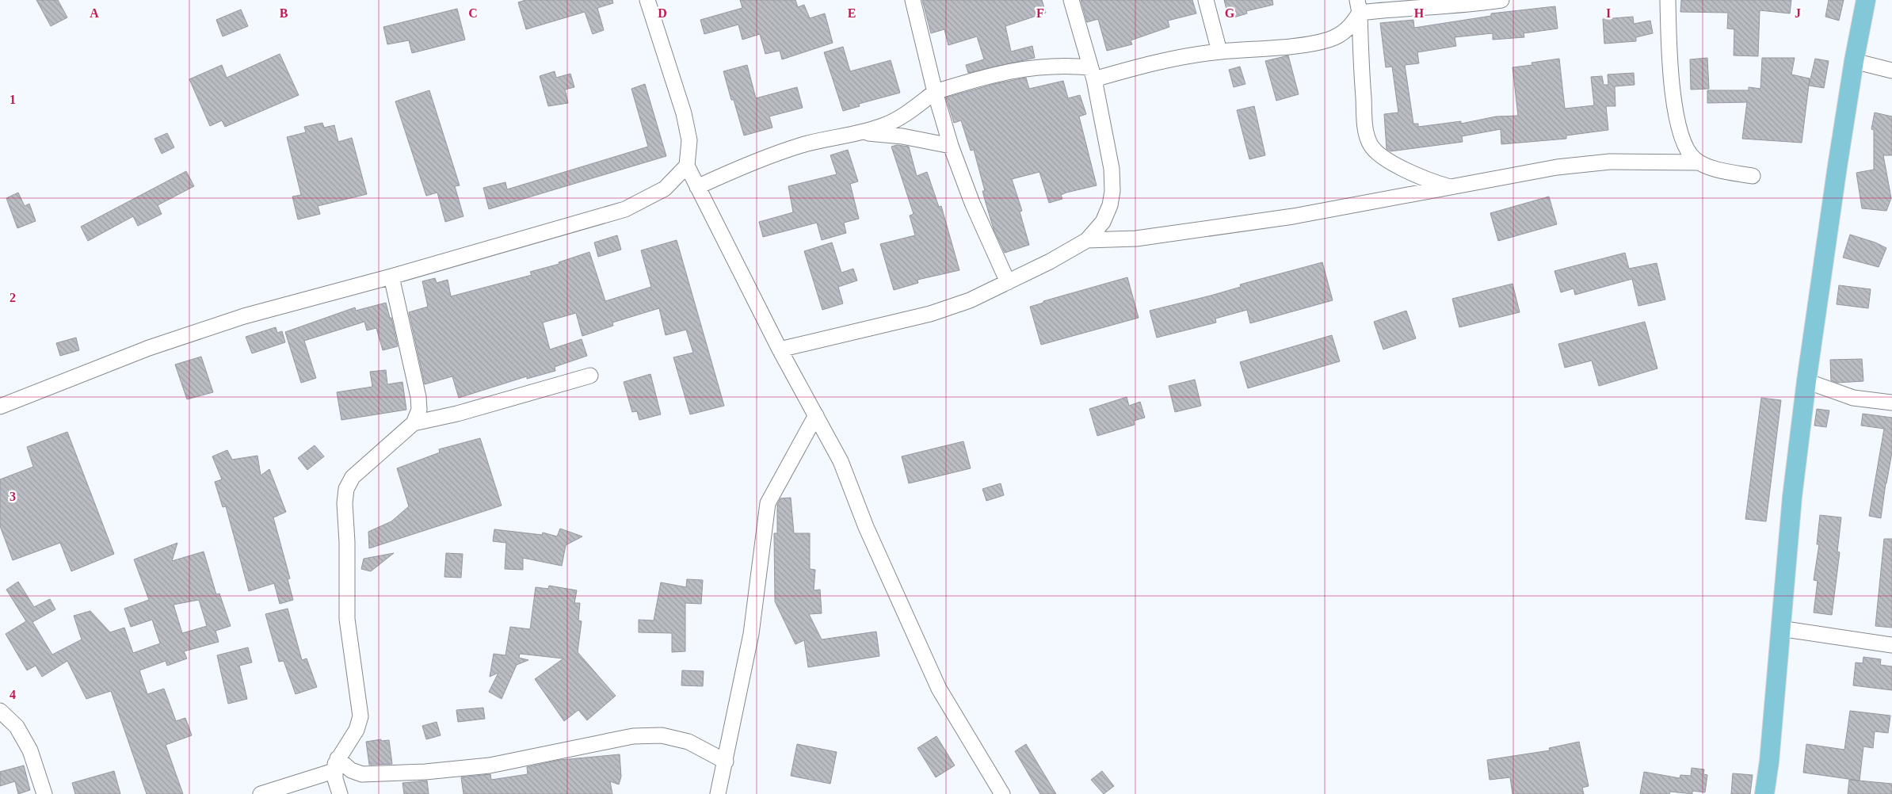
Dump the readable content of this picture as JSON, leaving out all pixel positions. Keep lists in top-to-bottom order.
{
  "grid": {
    "columns": [
      "A",
      "B",
      "C",
      "D",
      "E",
      "F",
      "G",
      "H",
      "I",
      "J"
    ],
    "rows": [
      "1",
      "2",
      "3",
      "4"
    ]
  }
}
